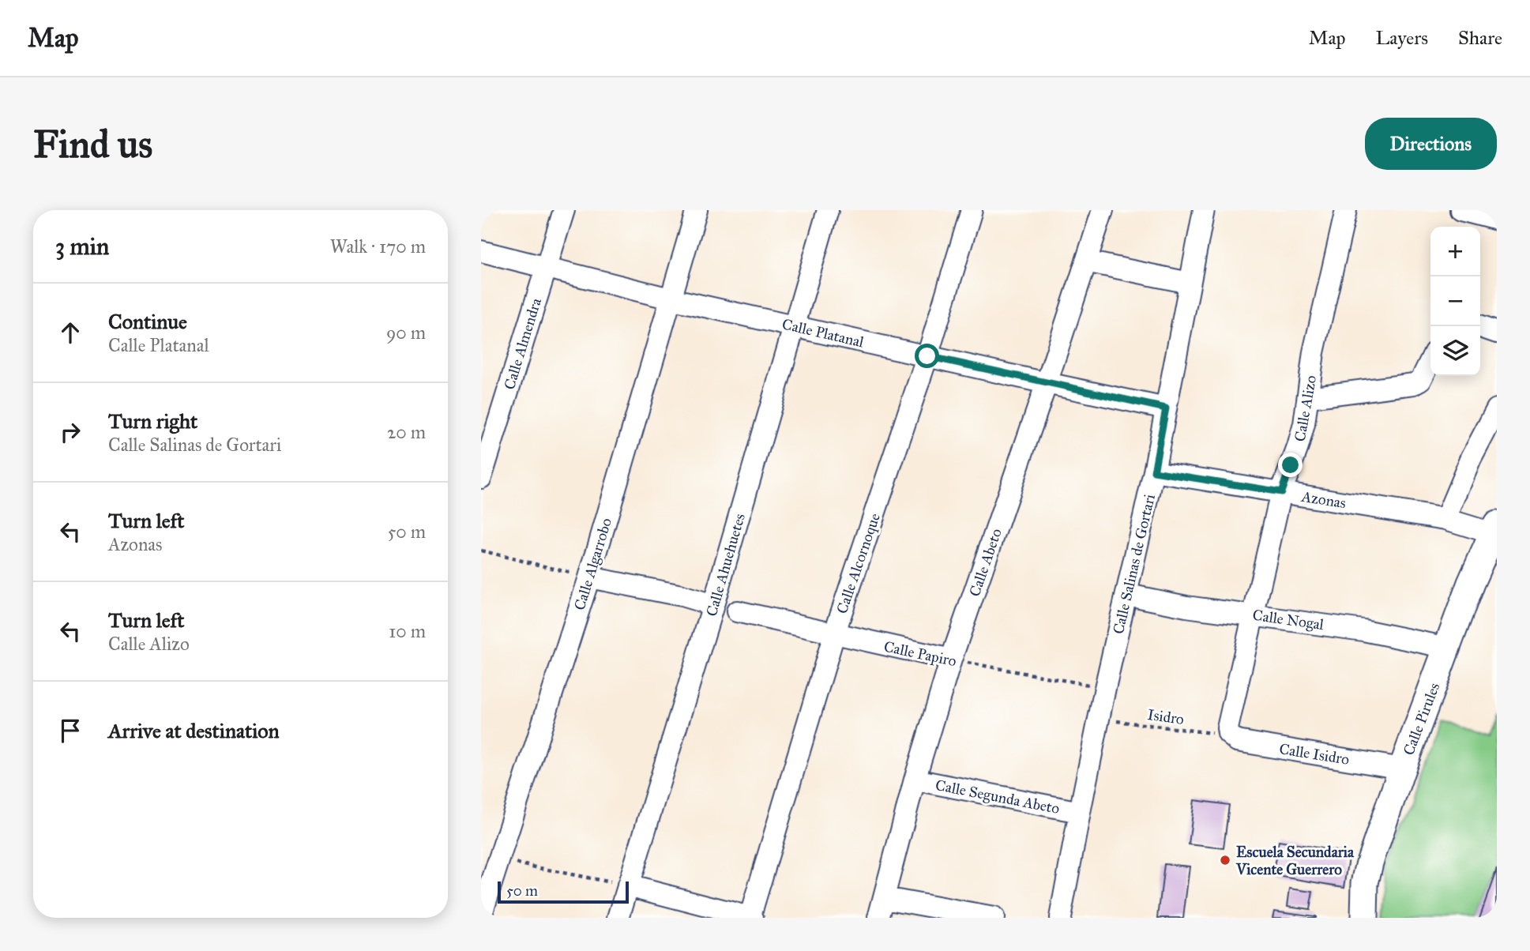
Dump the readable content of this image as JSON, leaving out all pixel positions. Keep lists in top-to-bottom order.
{
  "streets": {
    "street": [
      "Calle Platanal",
      "Calle Almendra",
      "Calle Alizo",
      "Azonas",
      "Calle Abeto",
      "Calle Alcornoque",
      "Calle Algarrobo",
      "Calle Salinas de Gortari",
      "Calle Ahuehuetes",
      "Calle Nogal",
      "Calle Papiro",
      "Calle Pirules",
      "Calle Isidro",
      "Calle Segunda Abeto"
    ],
    "path": ["Isidro"]
  },
  "crossings": [
    ["Calle Platanal", "Calle Almendra"],
    ["Calle Platanal", "Calle Abeto"],
    ["Calle Platanal", "Calle Alcornoque"],
    ["Calle Platanal", "Calle Algarrobo"],
    ["Calle Platanal", "Calle Salinas de Gortari"],
    ["Calle Platanal", "Calle Ahuehuetes"],
    ["Calle Alizo", "Azonas"],
    ["Calle Alizo", "Calle Nogal"],
    ["Calle Alizo", "Isidro"],
    ["Calle Alizo", "Calle Isidro"],
    ["Azonas", "Calle Salinas de Gortari"],
    ["Azonas", "Calle Pirules"],
    ["Calle Abeto", "Calle Papiro"],
    ["Calle Abeto", "Calle Segunda Abeto"],
    ["Calle Alcornoque", "Calle Papiro"],
    ["Calle Salinas de Gortari", "Calle Nogal"],
    ["Calle Salinas de Gortari", "Calle Papiro"],
    ["Calle Salinas de Gortari", "Isidro"],
    ["Calle Salinas de Gortari", "Calle Segunda Abeto"],
    ["Calle Nogal", "Calle Pirules"],
    ["Isidro", "Calle Isidro"],
    ["Calle Pirules", "Calle Isidro"]
  ],
  "places": ["Escuela Secundaria Vicente Guerrero"],
  "scale_bar": "50 m",
  "page": {
    "header": "Map",
    "nav": ["Map", "Layers", "Share"],
    "buttons": "Directions",
    "title": "Find us",
    "heading": ["3 min", "Walk · 170 m"],
    "map_buttons": ["+", "−"],
    "list": [
      ["Continue", "Calle Platanal", "90 m"],
      ["Turn right", "Calle Salinas de Gortari", "20 m"],
      ["Turn left", "Azonas", "50 m"],
      ["Turn left", "Calle Alizo", "10 m"],
      "Arrive at destination"
    ],
    "scale": "50 m"
  }
}
